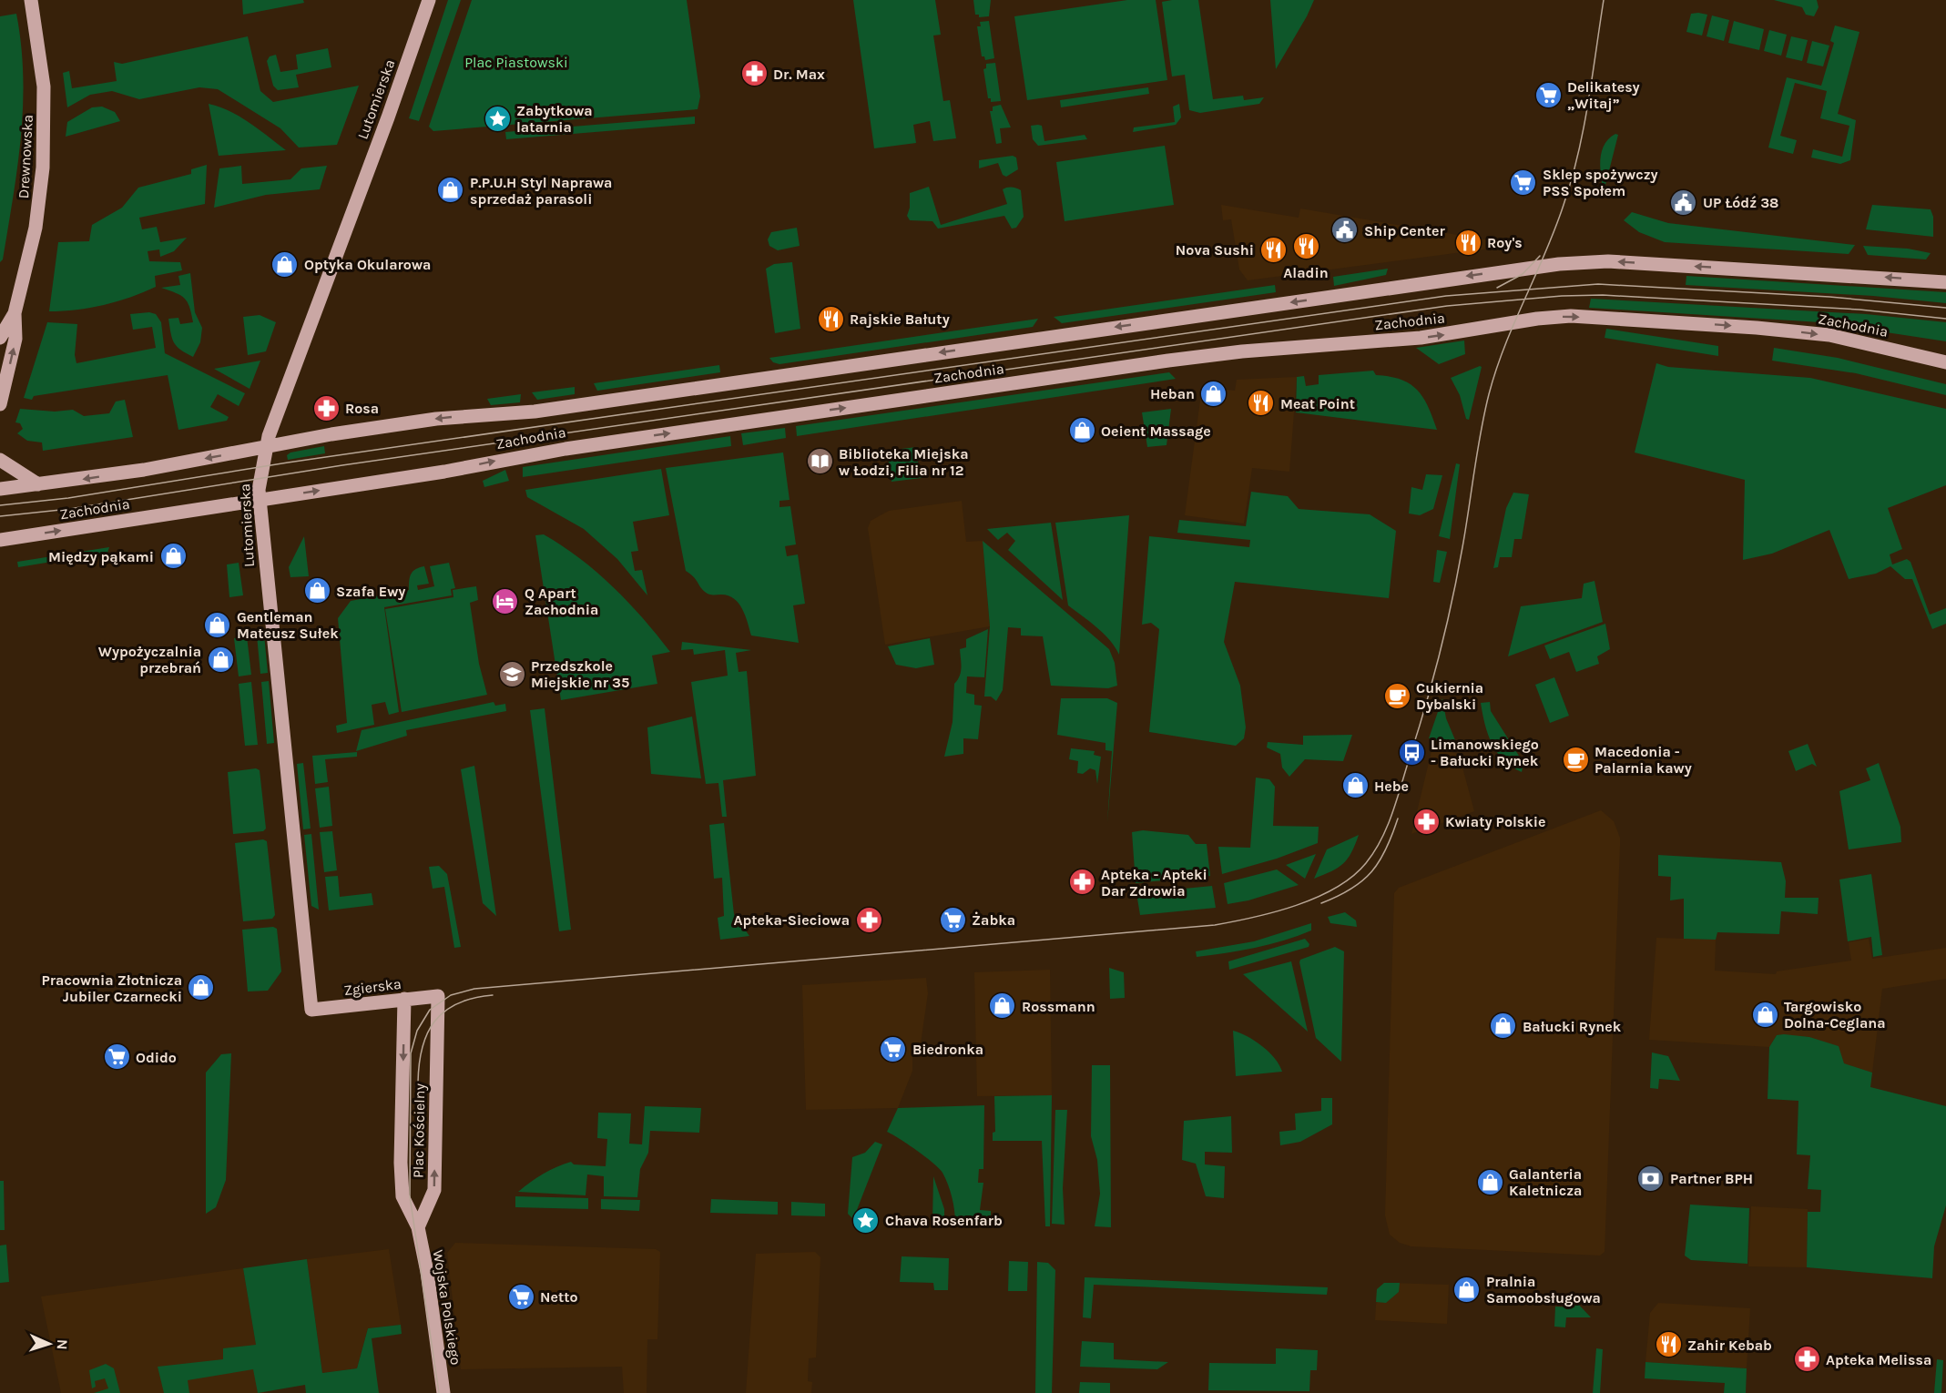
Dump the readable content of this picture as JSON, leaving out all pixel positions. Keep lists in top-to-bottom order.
{
  "streets": {
    "main road": [
      "Lutomierska",
      "Drewnowska",
      "Zachodnia",
      "Zgierska",
      "Plac Kościelny",
      "Wojska Polskiego"
    ]
  },
  "crossings": [
    ["Lutomierska", "Zachodnia"],
    ["Lutomierska", "Zgierska"],
    ["Zgierska", "Plac Kościelny"],
    ["Plac Kościelny", "Wojska Polskiego"]
  ],
  "parks": ["Plac Piastowski"],
  "places": {
    "pharmacy": [
      "Dr. Max",
      "Rosa",
      "Kwiaty Polskie",
      "Apteka - Apteki Dar Zdrowia",
      "Apteka-Sieciowa",
      "Apteka Melissa"
    ],
    "supermarket": [
      "Delikatesy „Witaj”",
      "Sklep spożywczy PSS Społem",
      "Żabka",
      "Biedronka",
      "Odido",
      "Netto"
    ],
    "place": ["Zabytkowa latarnia", "Chava Rosenfarb"],
    "shop": [
      "P.P.U.H Styl Naprawa sprzedaż parasoli",
      "Optyka Okularowa",
      "Heban",
      "Oeient Massage",
      "Między pąkami",
      "Szafa Ewy",
      "Gentleman Mateusz Sułek",
      "Wypożyczalnia przebrań",
      "Hebe",
      "Pracownia Złotnicza Jubiler Czarnecki",
      "Rossmann",
      "Targowisko Dolna-Ceglana",
      "Bałucki Rynek",
      "Galanteria Kaletnicza",
      "Pralnia Samoobsługowa"
    ],
    "public building": ["UP Łódź 38", "Ship Center"],
    "restaurant": [
      "Roy's",
      "Aladin",
      "Nova Sushi",
      "Rajskie Bałuty",
      "Meat Point",
      "Zahir Kebab"
    ],
    "library": ["Biblioteka Miejska w Łodzi, Filia nr 12"],
    "hotel": ["Q Apart Zachodnia"],
    "school or university": ["Przedszkole Miejskie nr 35"],
    "cafe": ["Cukiernia Dybalski", "Macedonia - Palarnia kawy"],
    "bus stop": ["Limanowskiego - Bałucki Rynek"],
    "bank": ["Partner BPH"]
  },
  "north": "right"
}
